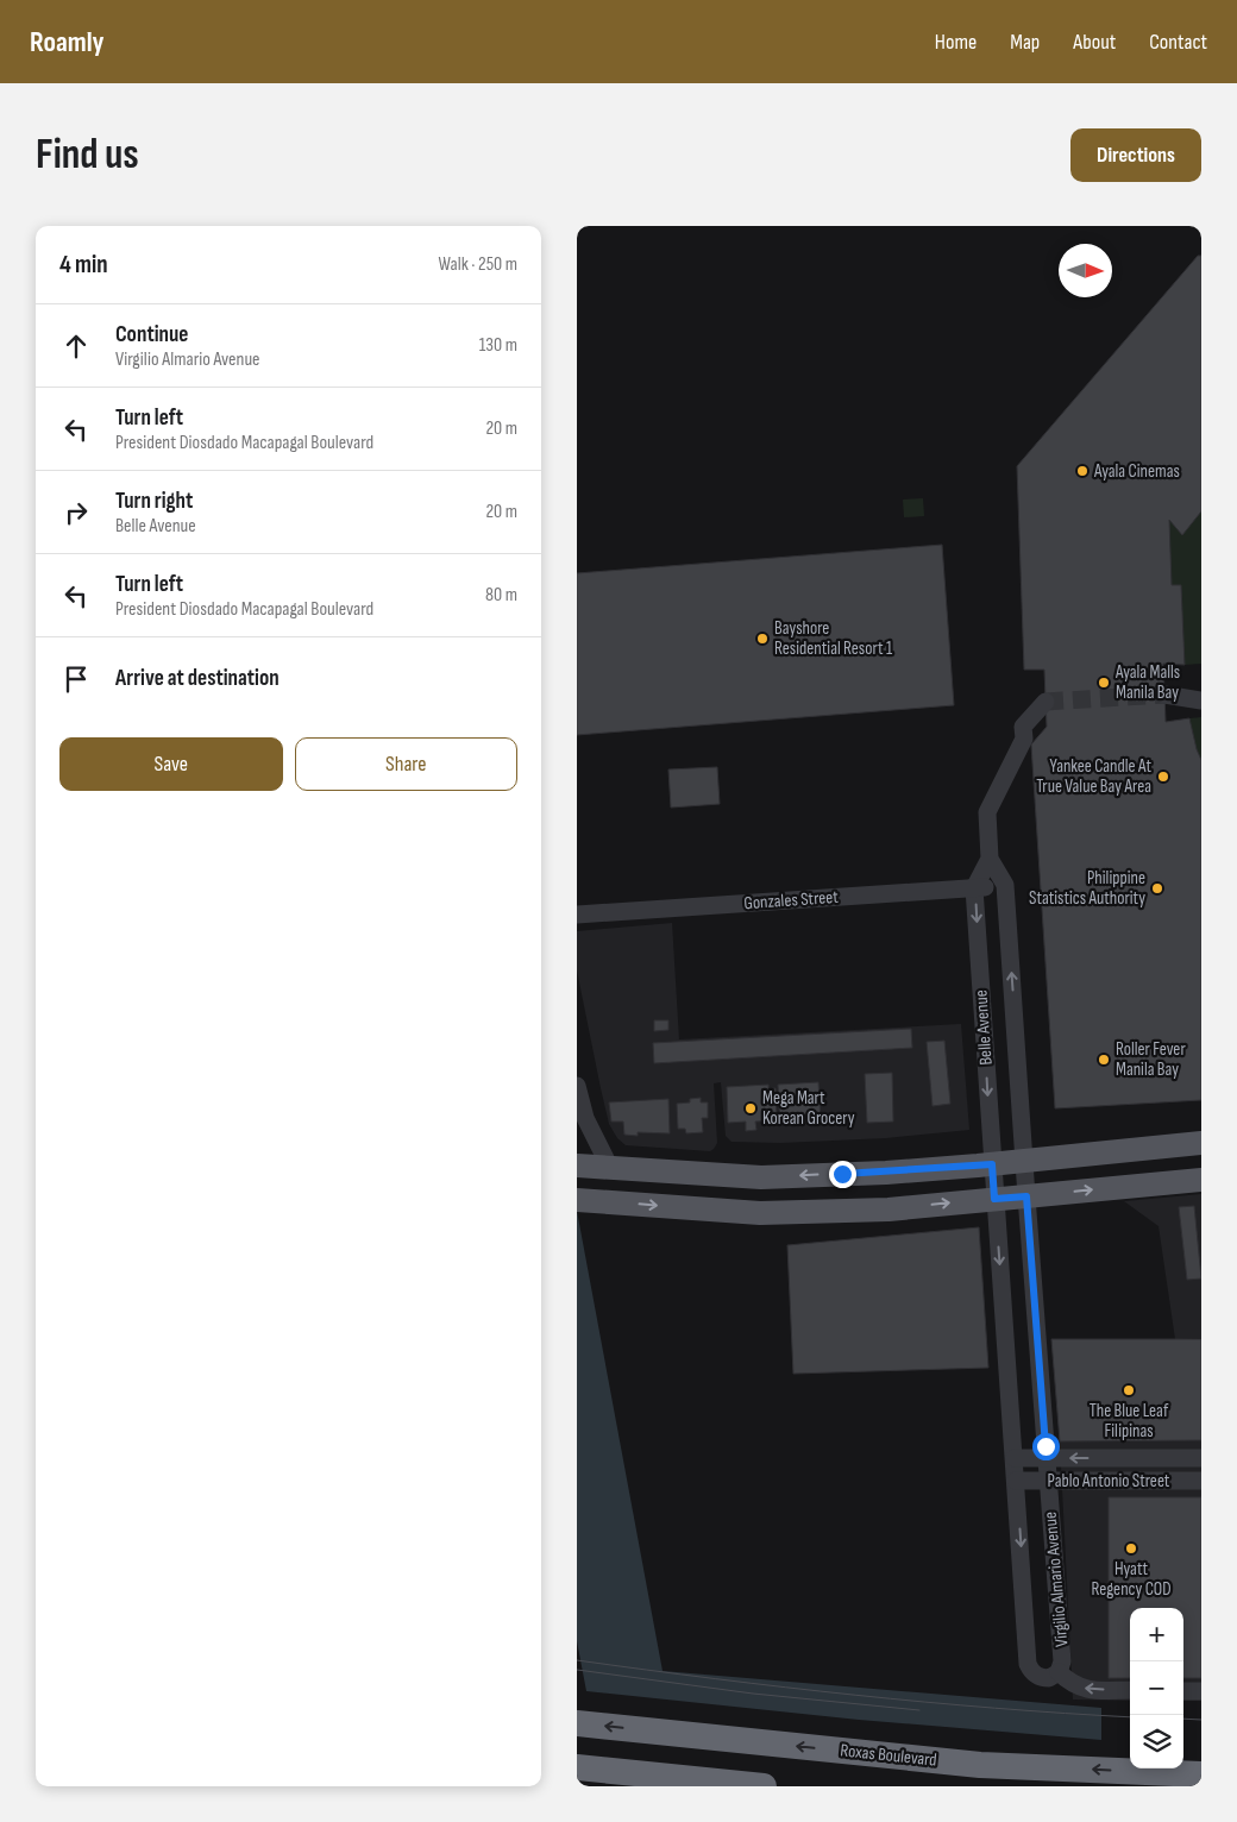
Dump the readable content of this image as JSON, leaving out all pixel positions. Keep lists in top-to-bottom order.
{
  "streets": {
    "highway": ["Roxas Boulevard"],
    "street": [
      "Gonzales Street",
      "Belle Avenue",
      "Pablo Antonio Street",
      "Virgilio Almario Avenue"
    ]
  },
  "crossings": [
    ["Gonzales Street", "Belle Avenue"],
    ["Belle Avenue", "Virgilio Almario Avenue"],
    ["Pablo Antonio Street", "Virgilio Almario Avenue"]
  ],
  "one_way": ["Roxas Boulevard"],
  "places": [
    "Ayala Cinemas",
    "Bayshore Residential Resort 1",
    "Ayala Malls Manila Bay",
    "Yankee Candle At True Value Bay Area",
    "Philippine Statistics Authority",
    "Roller Fever Manila Bay",
    "Mega Mart Korean Grocery",
    "The Blue Leaf Filipinas",
    "Hyatt Regency COD"
  ],
  "north": "right",
  "page": {
    "header": "Roamly",
    "nav": [
      "Home",
      "Map",
      "About",
      "Contact"
    ],
    "buttons": [
      "Directions",
      ["Save", "Share"]
    ],
    "title": "Find us",
    "heading": ["4 min", "Walk · 250 m"],
    "list": [
      ["Continue", "Virgilio Almario Avenue", "130 m"],
      ["Turn left", "President Diosdado Macapagal Boulevard", "20 m"],
      ["Turn right", "Belle Avenue", "20 m"],
      ["Turn left", "President Diosdado Macapagal Boulevard", "80 m"],
      "Arrive at destination"
    ],
    "map_buttons": ["+", "−"]
  }
}
